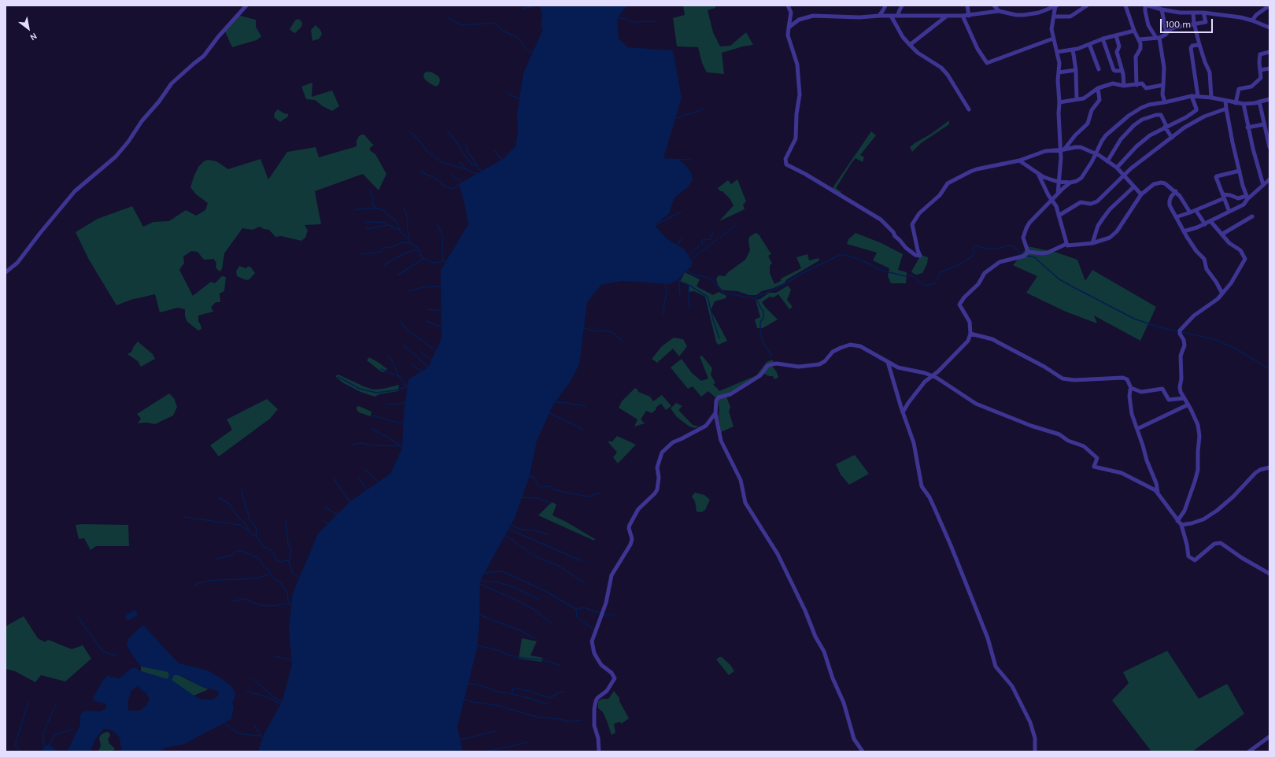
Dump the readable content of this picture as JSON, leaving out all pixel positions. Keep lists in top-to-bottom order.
{
  "scale_bar": "100 m",
  "north": "bottom right"
}
